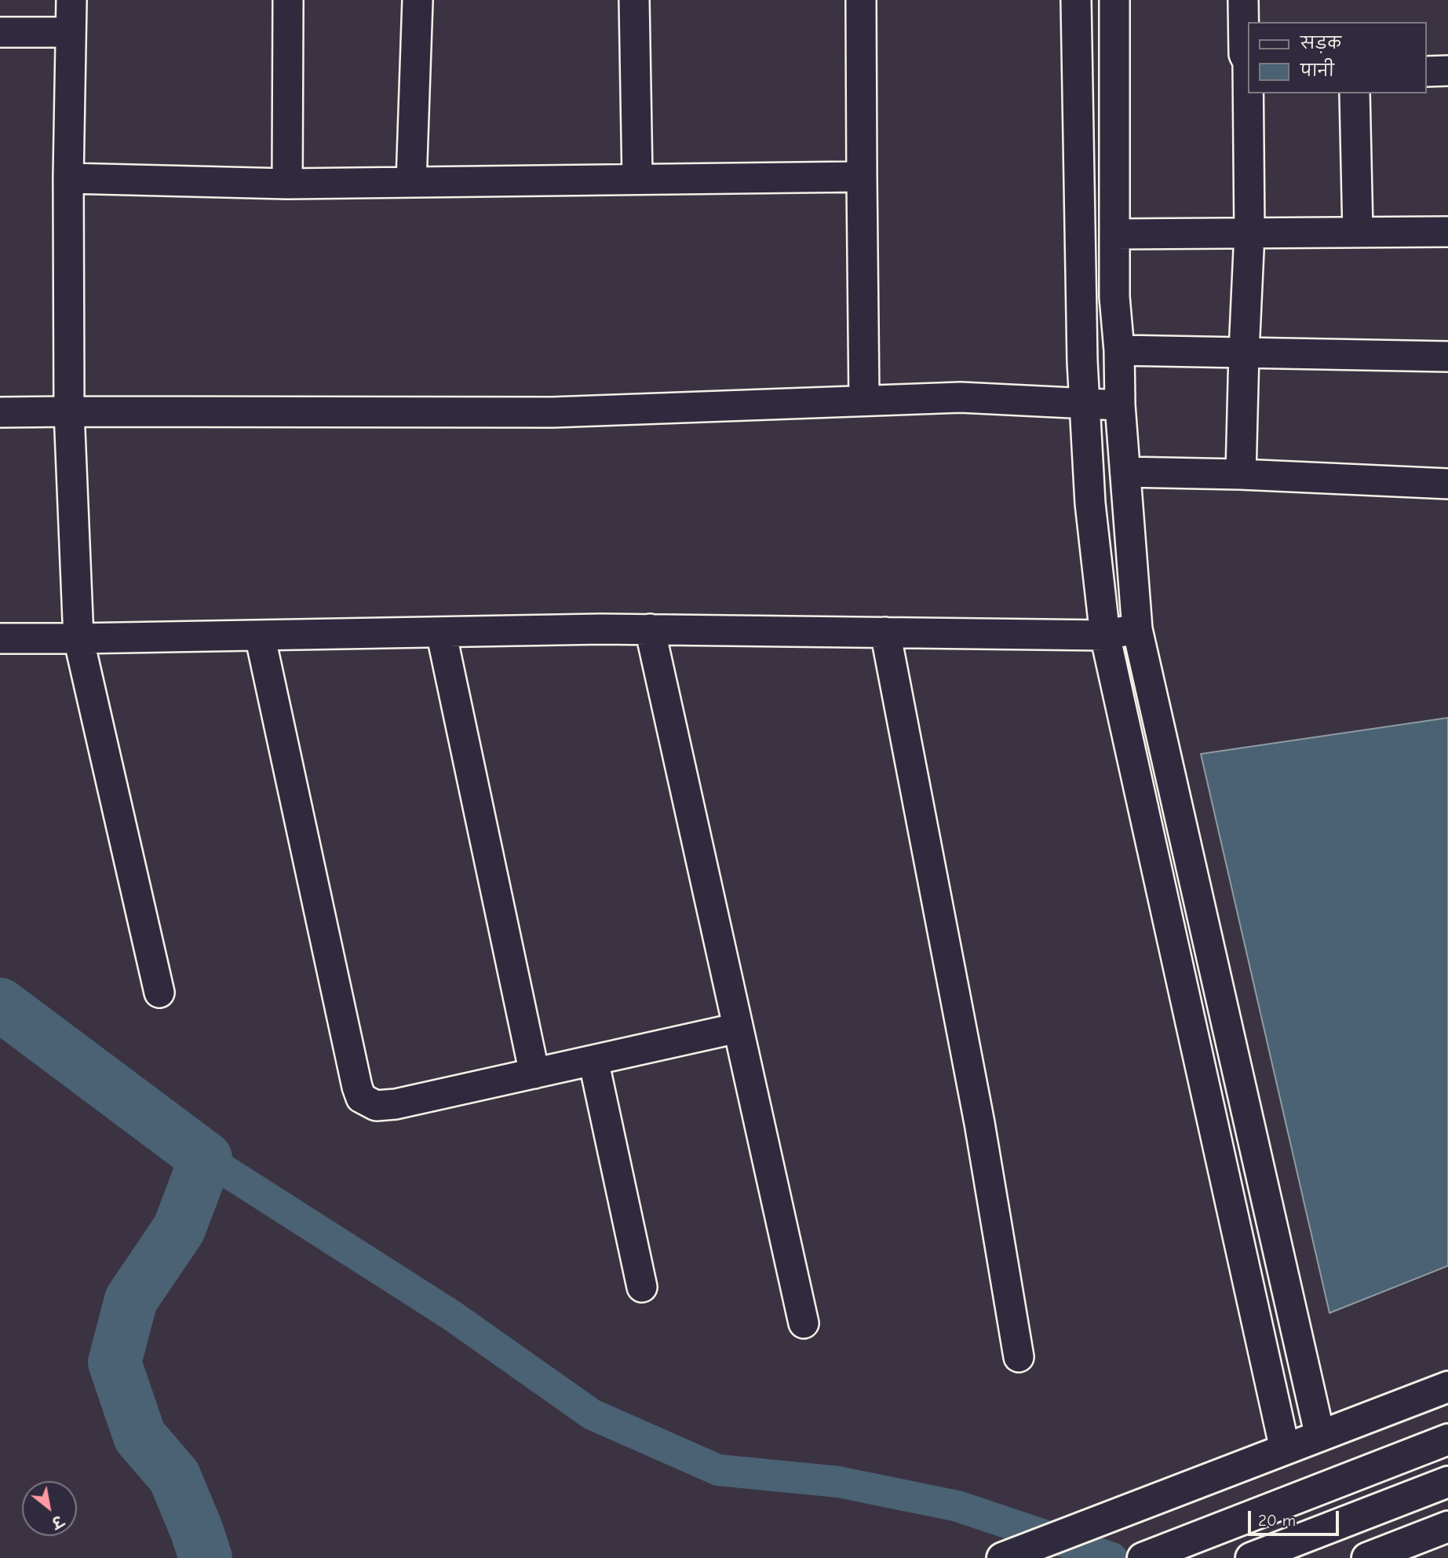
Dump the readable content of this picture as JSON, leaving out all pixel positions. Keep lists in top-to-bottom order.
{
  "legend": ["सड़क", "पानी"],
  "scale_bar": "20 m",
  "north": "bottom right"
}
